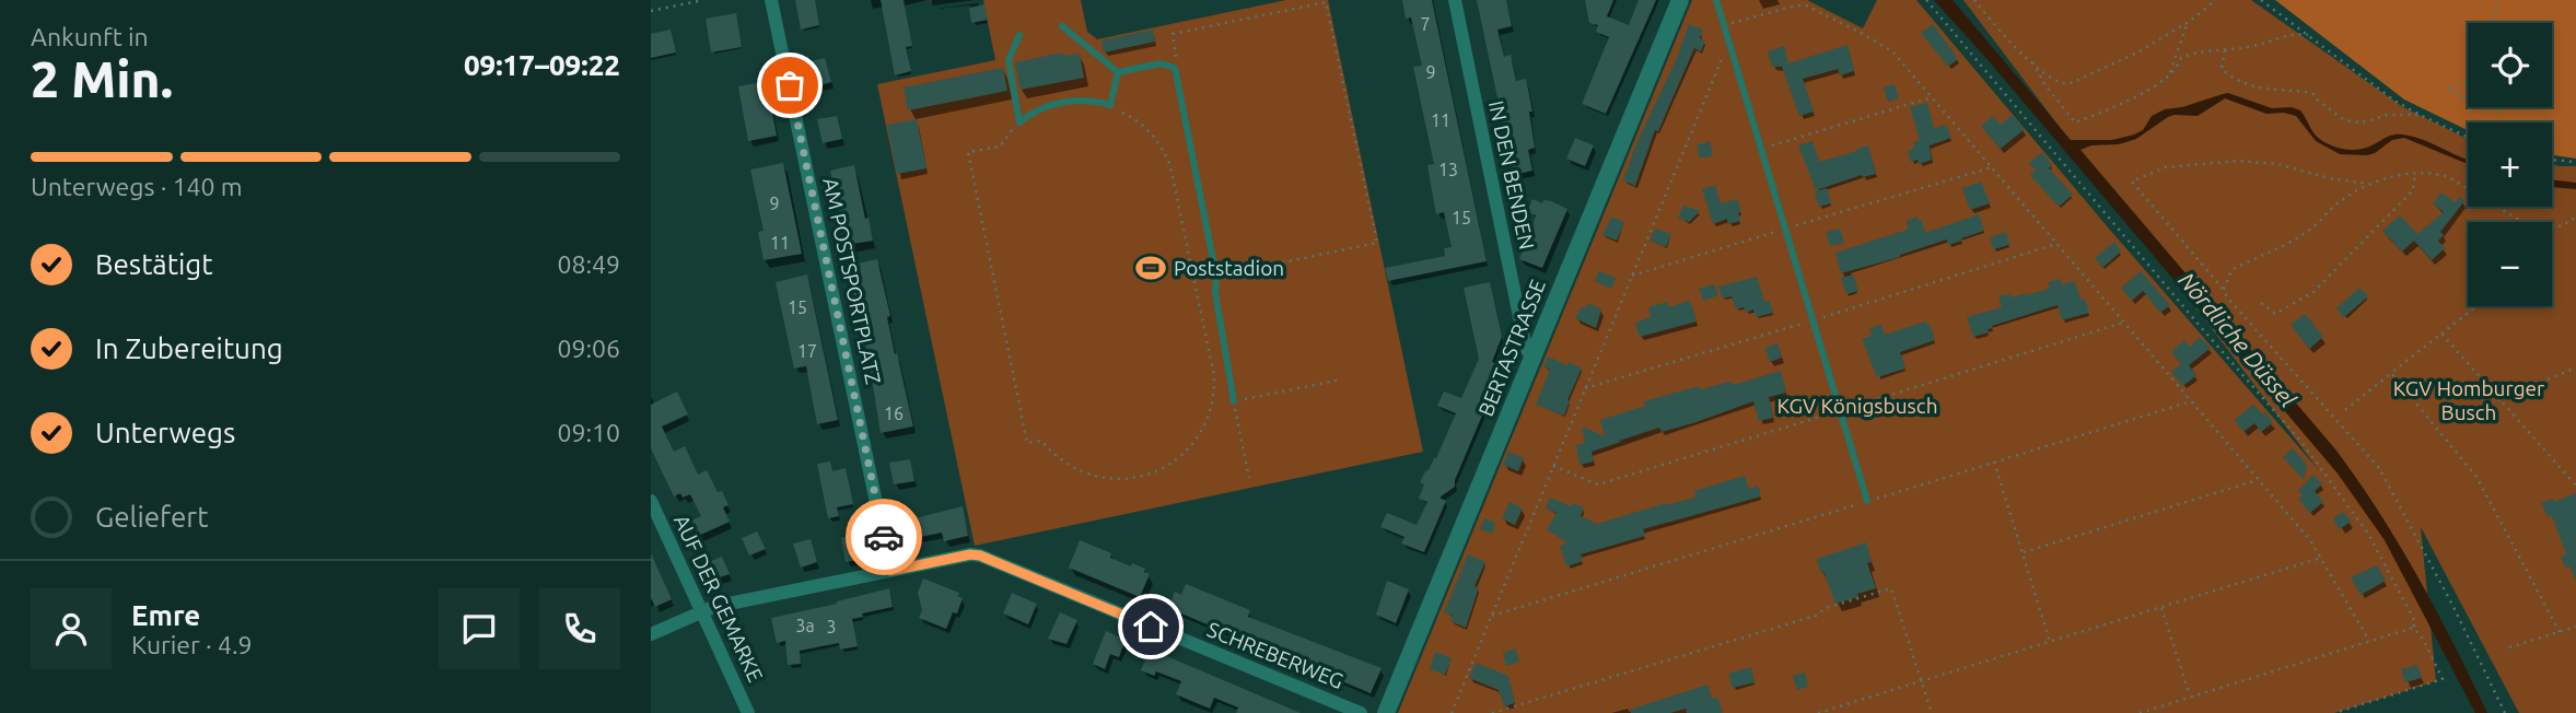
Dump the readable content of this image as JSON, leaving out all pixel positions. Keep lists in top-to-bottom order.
{
  "streets": {
    "street": [
      "IN DEN BENDEN",
      "AM POSTSPORTPLATZ",
      "BERTASTRASSE",
      "AUF DER GEMARKE",
      "SCHREBERWEG"
    ]
  },
  "crossings": [
    ["IN DEN BENDEN", "BERTASTRASSE"],
    ["AM POSTSPORTPLATZ", "SCHREBERWEG"],
    ["AUF DER GEMARKE", "SCHREBERWEG"]
  ],
  "water": ["Nördliche Düssel"],
  "parks": ["KGV Homburger Busch", "KGV Königsbusch"],
  "places": {
    "sports": ["Poststadion"]
  },
  "house_numbers": [
    "7",
    "9",
    "11",
    "13",
    "9",
    "15",
    "11",
    "15",
    "17",
    "16",
    "3a",
    "3"
  ],
  "page": {
    "heading": ["2 Min.", "Ankunft in", "09:17–09:22"],
    "panel": ["Emre", "Kurier · 4.9"],
    "map_buttons": ["+", "−"],
    "bar": "Unterwegs · 140 m",
    "list": [
      ["Bestätigt", "08:49"],
      ["In Zubereitung", "09:06"],
      ["Unterwegs", "09:10"],
      "Geliefert"
    ]
  }
}
